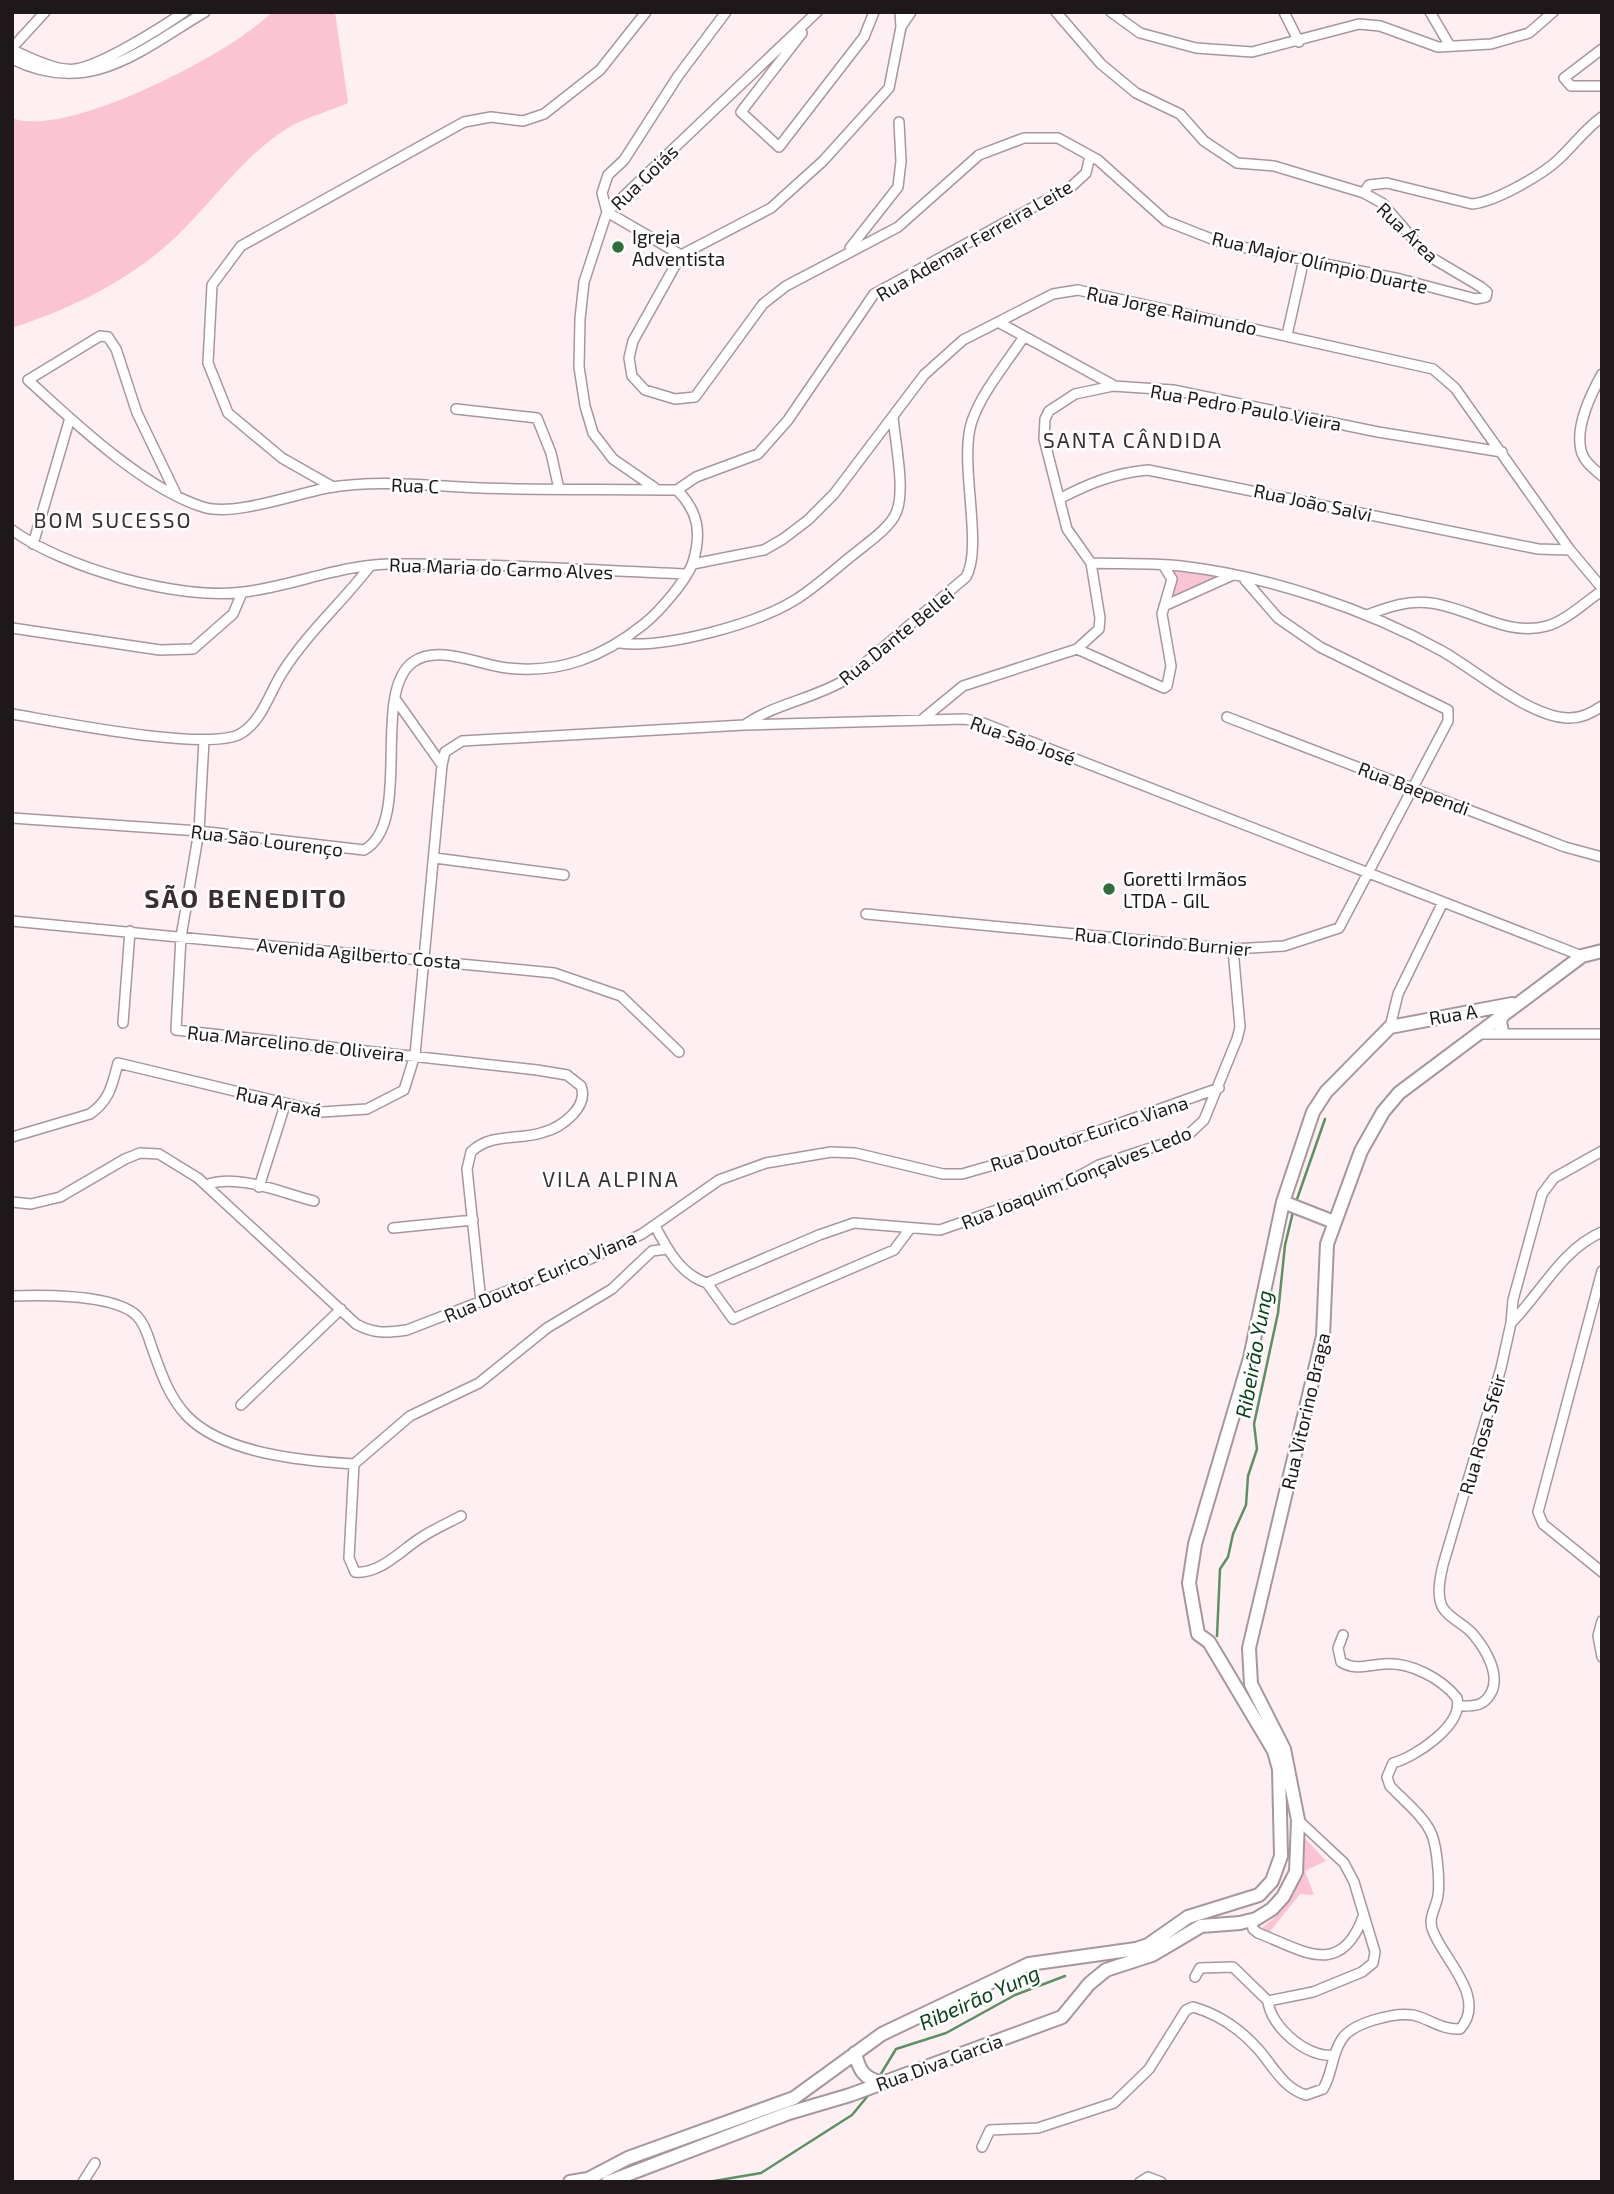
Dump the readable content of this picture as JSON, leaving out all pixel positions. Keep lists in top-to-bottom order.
{
  "streets": {
    "main road": ["Rua A", "Rua Vitorino Braga", "Rua Diva Garcia"],
    "street": [
      "Rua Goiás",
      "Rua Área",
      "Rua Ademar Ferreira Leite",
      "Rua Major Olímpio Duarte",
      "Rua Jorge Raimundo",
      "Rua Pedro Paulo Vieira",
      "Rua C",
      "Rua João Salvi",
      "Rua Maria do Carmo Alves",
      "Rua Dante Bellei",
      "Rua São José",
      "Rua Baependi",
      "Rua São Lourenço",
      "Rua Clorindo Burnier",
      "Avenida Agilberto Costa",
      "Rua Marcelino de Oliveira",
      "Rua Araxá",
      "Rua Doutor Eurico Viana",
      "Rua Joaquim Gonçalves Ledo",
      "Rua Rosa Sfeir"
    ]
  },
  "crossings": [
    ["Rua Goiás", "Rua C"],
    ["Rua Área", "Rua Major Olímpio Duarte"],
    ["Rua Ademar Ferreira Leite", "Rua Major Olímpio Duarte"],
    ["Rua Jorge Raimundo", "Rua Pedro Paulo Vieira"],
    ["Rua Jorge Raimundo", "Rua João Salvi"],
    ["Rua Pedro Paulo Vieira", "Rua João Salvi"],
    ["Rua Dante Bellei", "Rua São José"],
    ["Rua São José", "Rua Clorindo Burnier"],
    ["Rua São José", "Rua Araxá"],
    ["Rua São José", "Rua Vitorino Braga"],
    ["Rua Baependi", "Rua Clorindo Burnier"],
    ["Avenida Agilberto Costa", "Rua Marcelino de Oliveira"],
    ["Avenida Agilberto Costa", "Rua Araxá"],
    ["Rua A", "Rua Vitorino Braga"],
    ["Rua Marcelino de Oliveira", "Rua Araxá"],
    ["Rua Doutor Eurico Viana", "Rua Joaquim Gonçalves Ledo"],
    ["Rua Vitorino Braga", "Rua Diva Garcia"]
  ],
  "districts": [
    "SANTA CÂNDIDA",
    "BOM SUCESSO",
    "SÃO BENEDITO",
    "VILA ALPINA"
  ],
  "water": ["Ribeirão Yung"],
  "places": ["Igreja Adventista", "Goretti Irmãos LTDA - GIL"]
}
